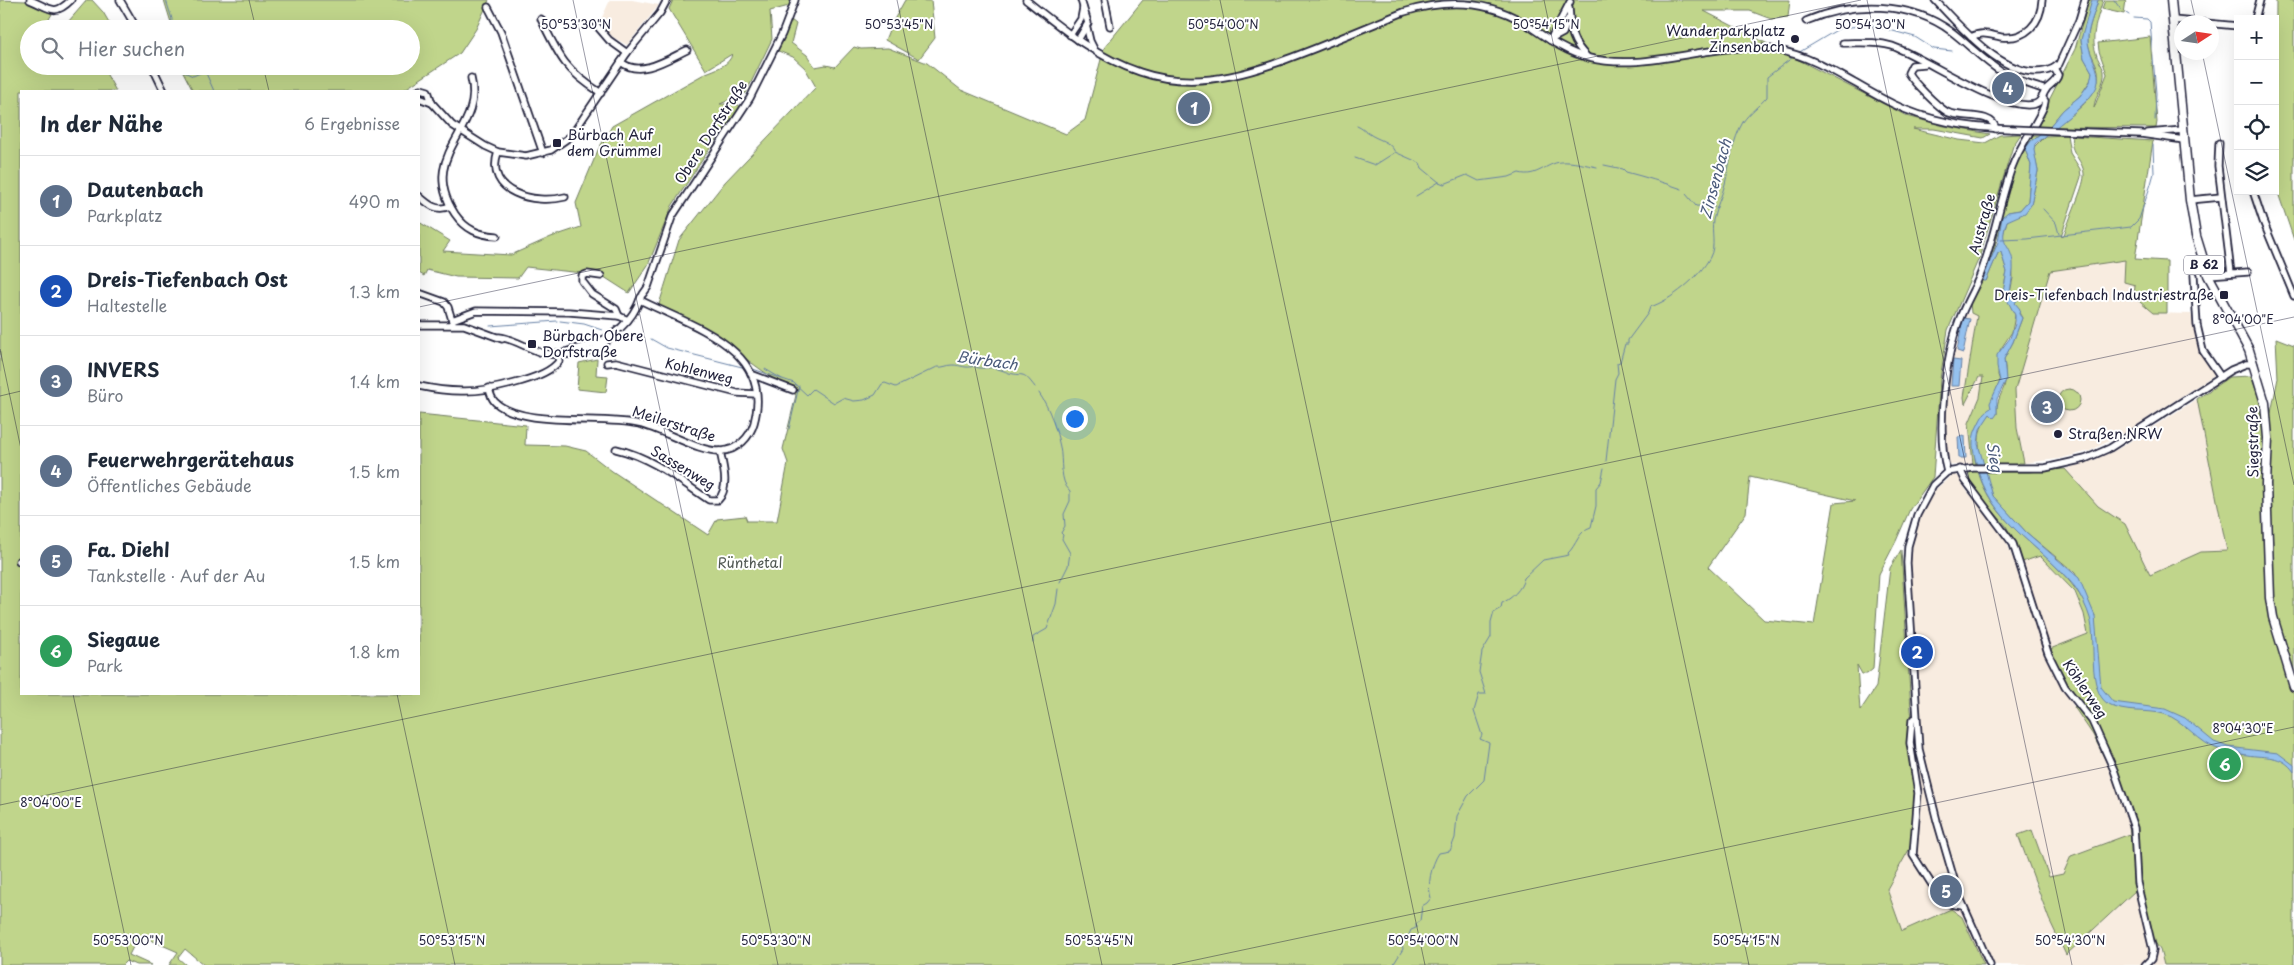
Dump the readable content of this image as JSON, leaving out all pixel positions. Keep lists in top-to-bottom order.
{
  "streets": {
    "main road": ["B 62", "Siegstraße"],
    "street": [
      "Obere Dorfstraße",
      "Austraße",
      "Kohlenweg",
      "Meilerstraße",
      "Sassenweg",
      "Köhlerweg"
    ]
  },
  "crossings": [
    ["Obere Dorfstraße", "Meilerstraße"],
    ["Kohlenweg", "Meilerstraße"],
    ["Meilerstraße", "Sassenweg"]
  ],
  "water": ["Zinsenbach", "Bürbach", "Sieg"],
  "parks": ["Rünthetal"],
  "places": {
    "other": ["Wanderparkplatz Zinsenbach", "Straßen.NRW"],
    "transit": ["Bürbach Auf dem Grümmel", "Dreis-Tiefenbach Industriestraße", "Bürbach Obere Dorfstraße"]
  },
  "north": "right",
  "page": {
    "map_buttons": ["+", "−"],
    "search": "Hier suchen",
    "pins": [
      "4",
      "1",
      "3",
      "2",
      "6",
      "5"
    ],
    "heading": ["In der Nähe", "6 Ergebnisse"],
    "list": [
      {
        "mark": "1",
        "name": "Dautenbach",
        "note": "Parkplatz",
        "value": "490 m"
      },
      {
        "mark": "2",
        "name": "Dreis-Tiefenbach Ost",
        "note": "Haltestelle",
        "value": "1.3 km"
      },
      {
        "mark": "3",
        "name": "INVERS",
        "note": "Büro",
        "value": "1.4 km"
      },
      {
        "mark": "4",
        "name": "Feuerwehrgerätehaus",
        "note": "Öffentliches Gebäude",
        "value": "1.5 km"
      },
      {
        "mark": "5",
        "name": "Fa. Diehl",
        "note": "Tankstelle · Auf der Au",
        "value": "1.5 km"
      },
      {
        "mark": "6",
        "name": "Siegaue",
        "note": "Park",
        "value": "1.8 km"
      }
    ]
  },
  "coordinates": [
    "50°53'30\"N",
    "50°53'45\"N",
    "50°54'00\"N",
    "50°54'15\"N",
    "50°54'30\"N",
    "8°04'00\"E",
    "8°04'30\"E",
    "50°53'00\"N",
    "50°53'15\"N"
  ]
}
